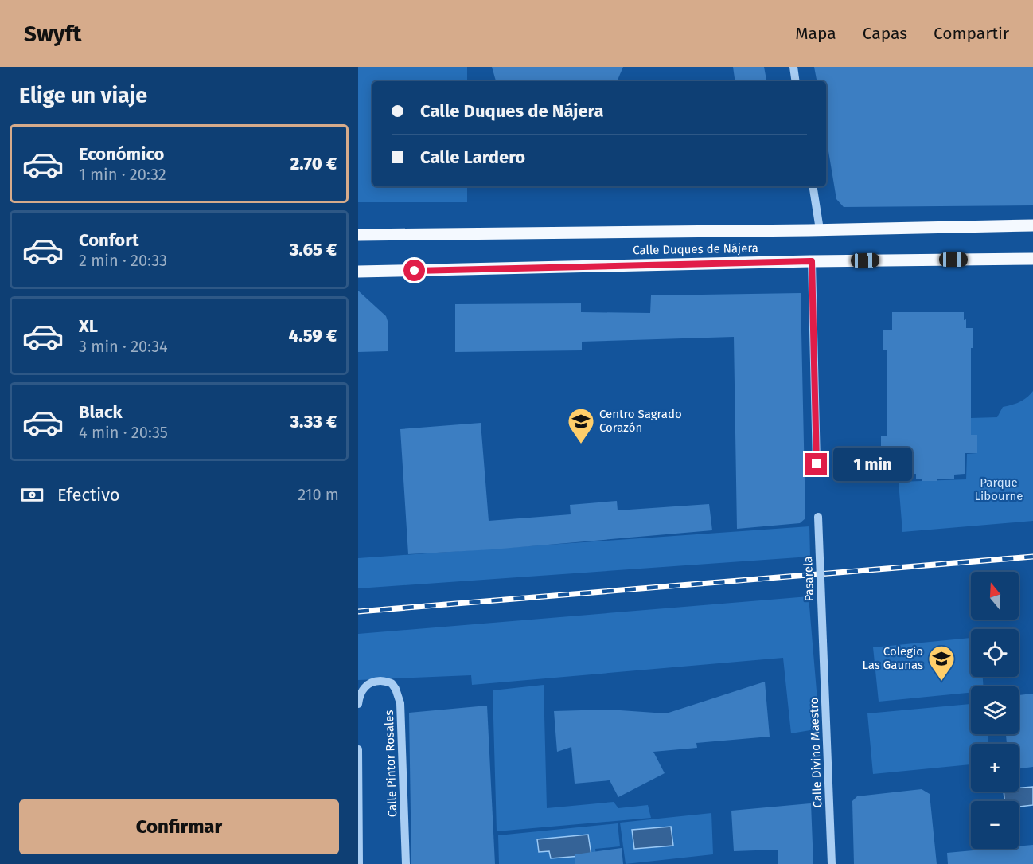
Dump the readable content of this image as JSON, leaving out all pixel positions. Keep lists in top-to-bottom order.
{
  "streets": {
    "main road": ["Calle Duques de Nájera"],
    "street": ["Pasarela", "Calle Divino Maestro", "Calle Pintor Rosales"]
  },
  "crossings": [
    ["Pasarela", "Calle Divino Maestro"]
  ],
  "parks": ["Parque Libourne"],
  "places": {
    "school or university": ["Centro Sagrado Corazón", "Colegio Las Gaunas"]
  },
  "north": "top",
  "page": {
    "header": "Swyft",
    "nav": ["Mapa", "Capas", "Compartir"],
    "heading": "Elige un viaje",
    "banner": ["Calle Duques de Nájera", "Calle Lardero"],
    "list": [
      {
        "name": "Económico",
        "note": "1 min · 20:32",
        "value": "2.70 €"
      },
      {
        "name": "Confort",
        "note": "2 min · 20:33",
        "value": "3.65 €"
      },
      {
        "name": "XL",
        "note": "3 min · 20:34",
        "value": "4.59 €"
      },
      {
        "name": "Black",
        "note": "4 min · 20:35",
        "value": "3.33 €"
      }
    ],
    "bubble": "1 min",
    "pay": ["Efectivo", "210 m"],
    "map_buttons": ["+", "−"],
    "buttons": "Confirmar"
  }
}
